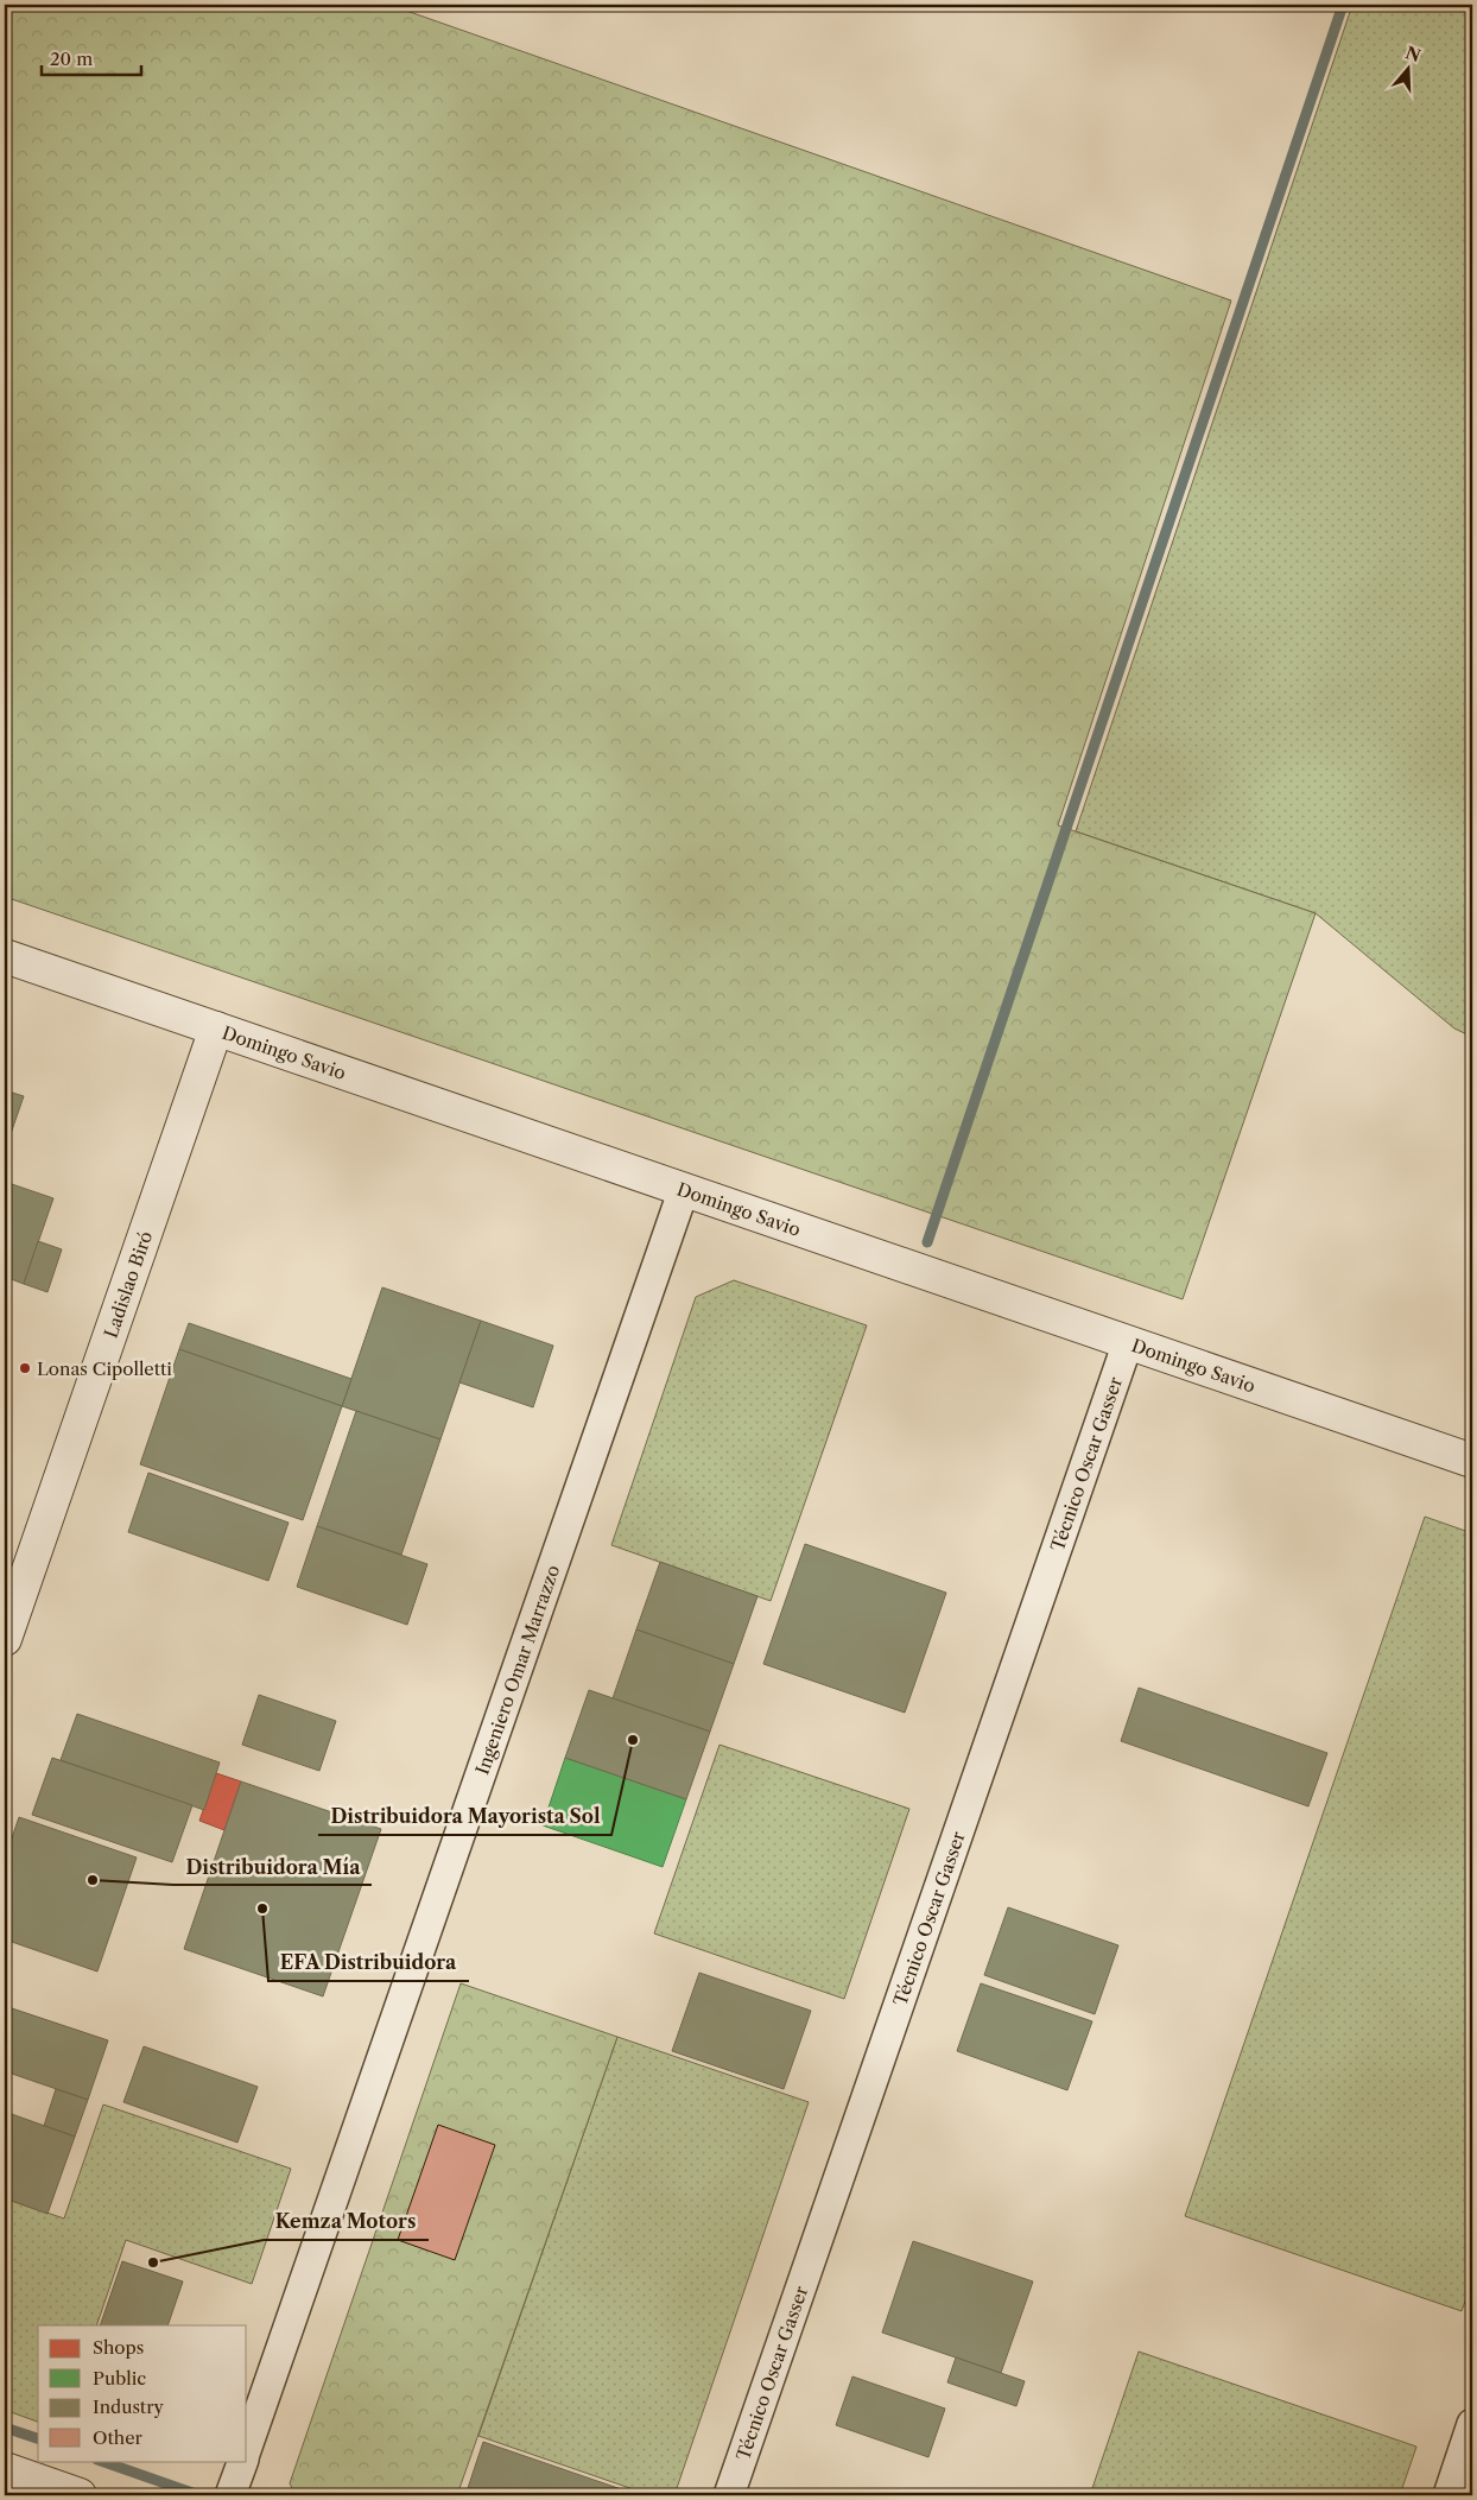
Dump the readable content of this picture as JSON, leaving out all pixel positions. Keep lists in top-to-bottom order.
{
  "streets": {
    "street": [
      "Domingo Savio",
      "Ladislao Biró",
      "Técnico Oscar Gasser",
      "Ingeniero Omar Marrazzo"
    ]
  },
  "crossings": [
    ["Domingo Savio", "Ladislao Biró"],
    ["Domingo Savio", "Técnico Oscar Gasser"],
    ["Domingo Savio", "Ingeniero Omar Marrazzo"]
  ],
  "places": [
    "Lonas Cipolletti",
    "Distribuidora Mayorista Sol",
    "Distribuidora Mía",
    "EFA Distribuidora",
    "Kemza Motors"
  ],
  "legend": [
    "Shops",
    "Public",
    "Industry",
    "Other"
  ],
  "scale_bar": "20 m",
  "north": "top"
}
